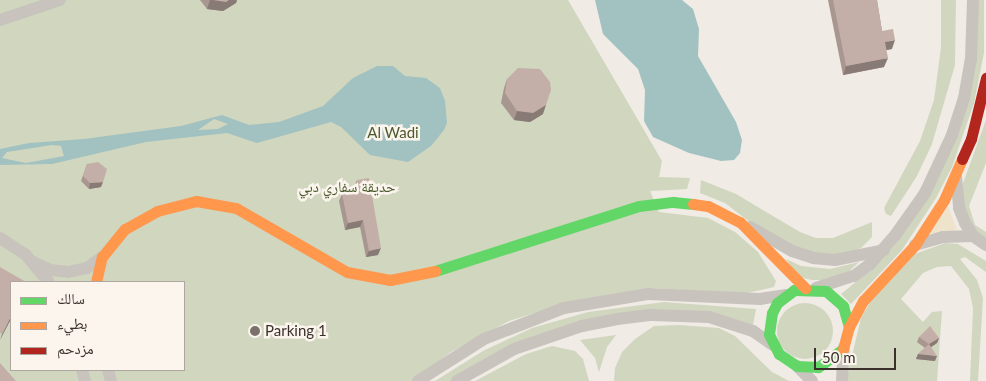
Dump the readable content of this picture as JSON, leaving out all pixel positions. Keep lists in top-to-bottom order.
{
  "parks": ["Al Wadi", "حديقة سفاري دبي"],
  "places": ["Parking 1"],
  "legend": ["سالك", "بطيء", "مزدحم"],
  "scale_bar": "50 m"
}
